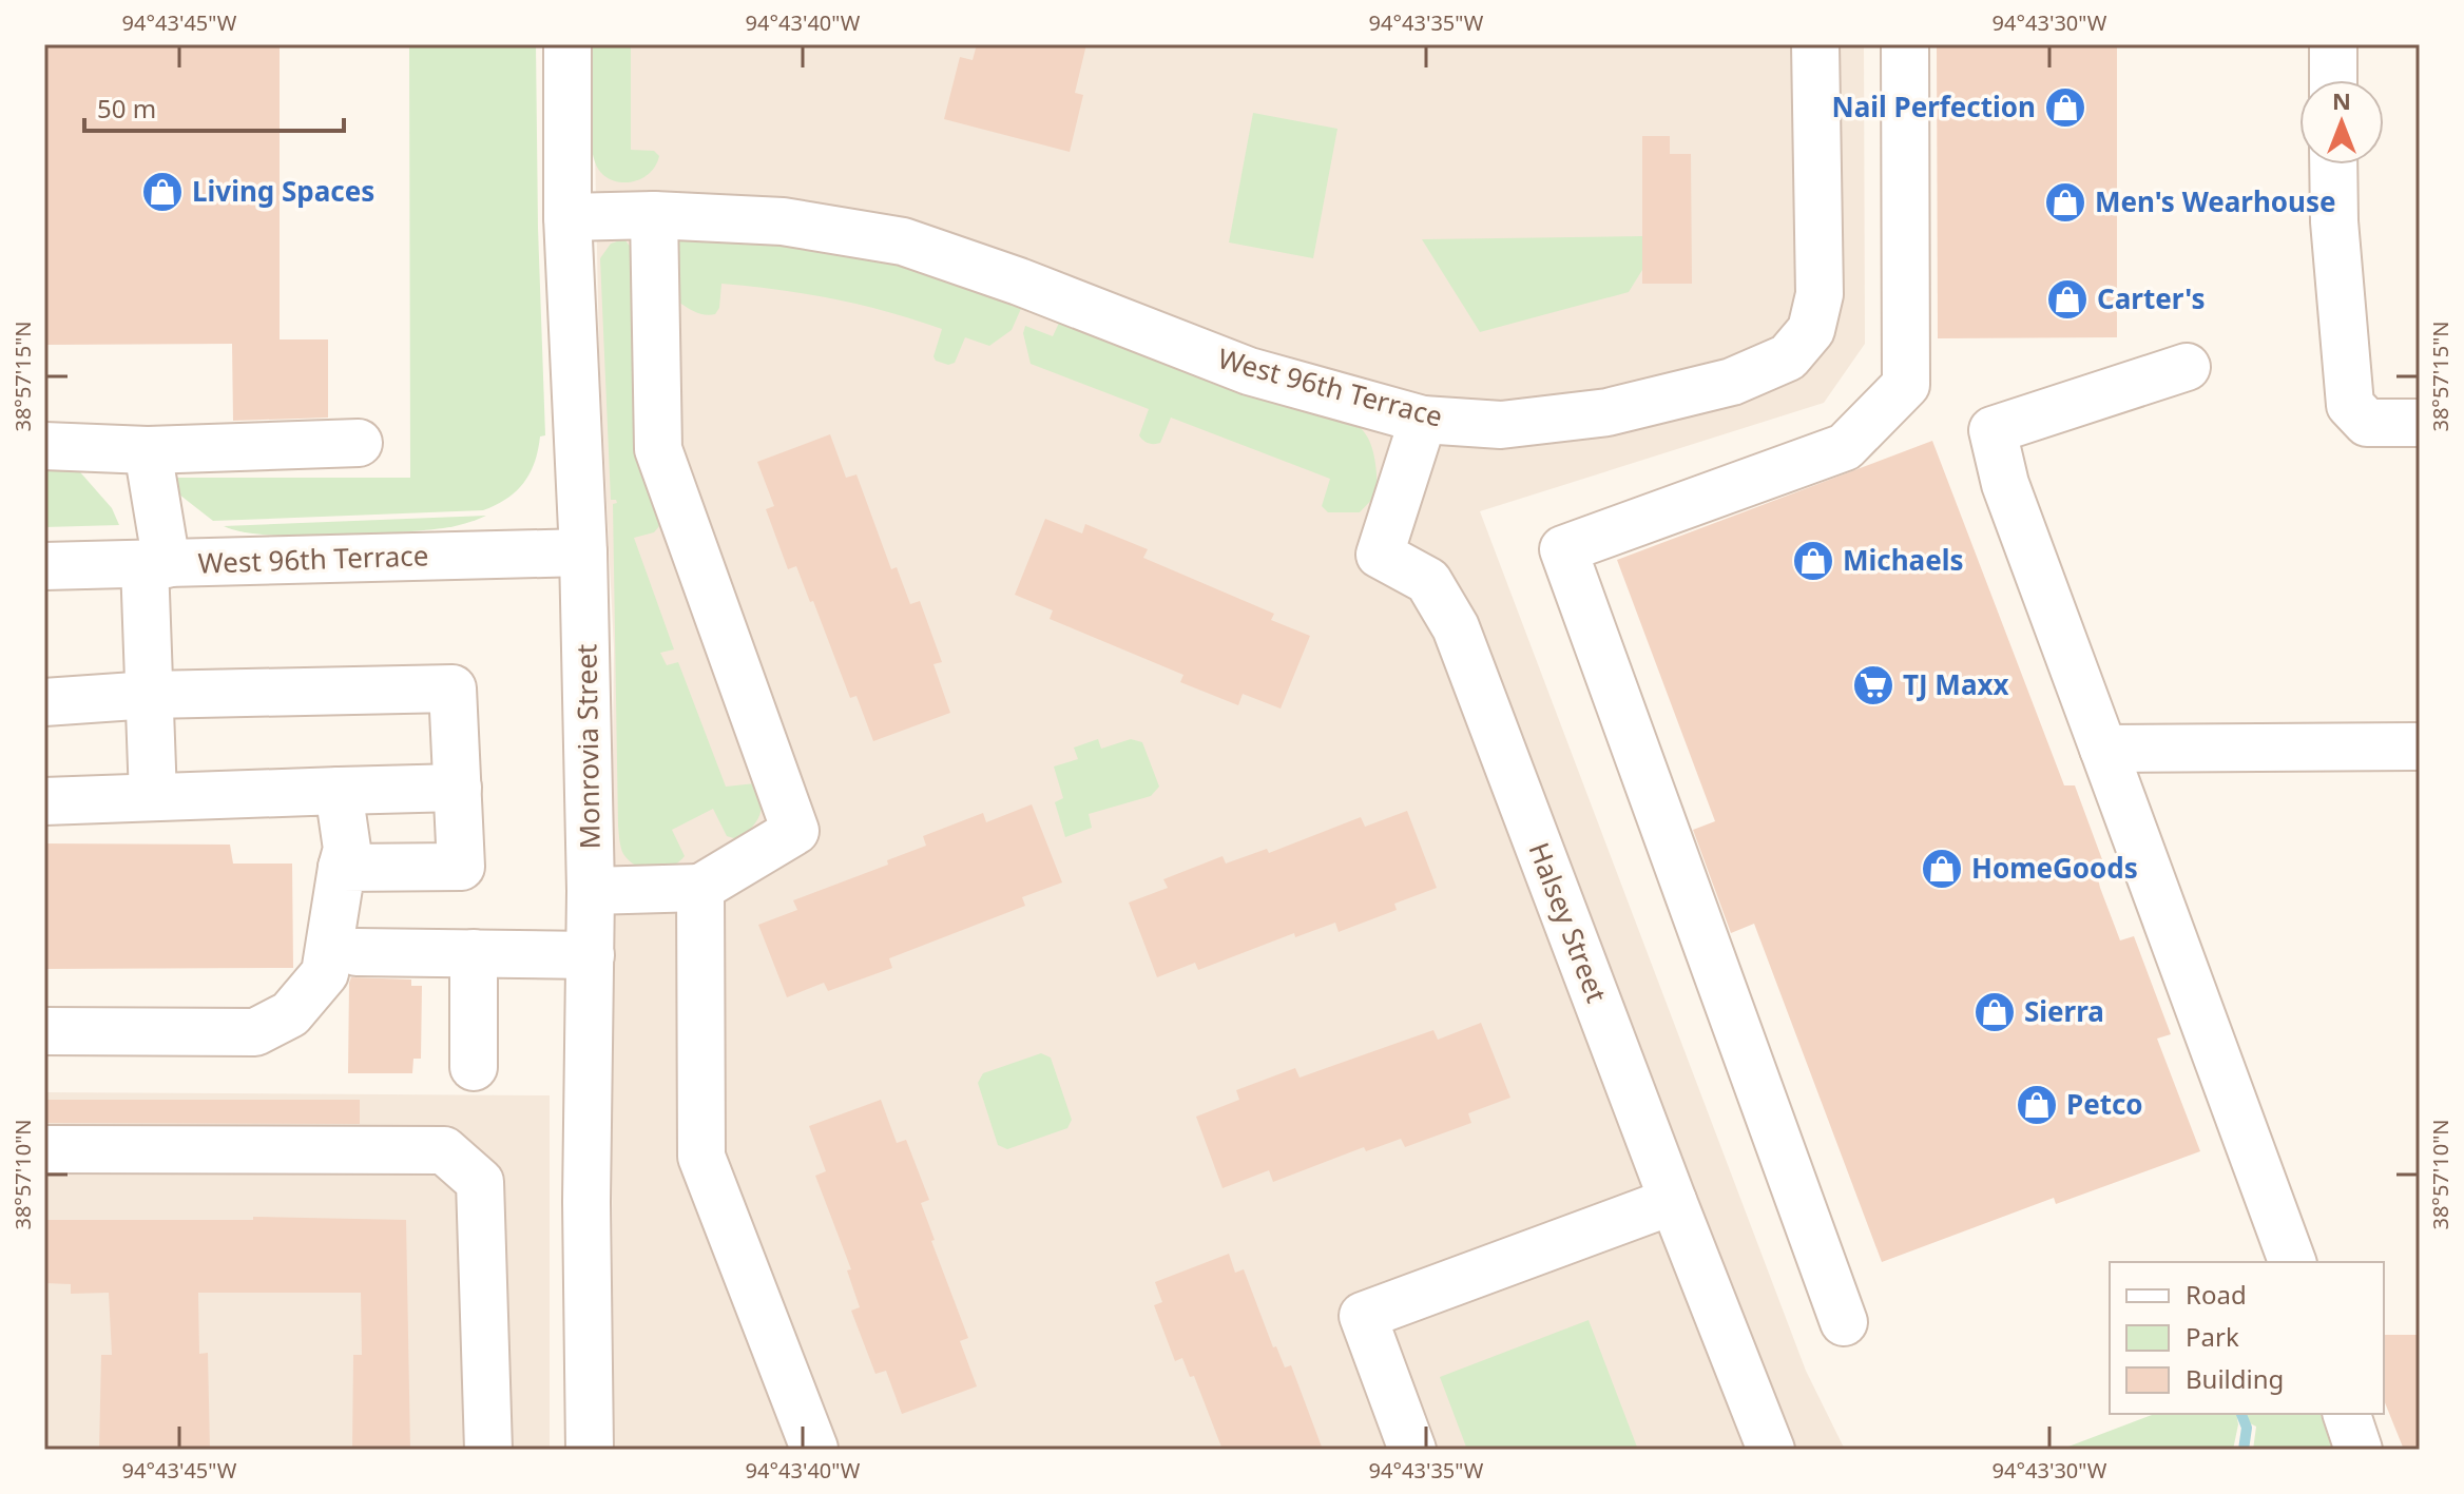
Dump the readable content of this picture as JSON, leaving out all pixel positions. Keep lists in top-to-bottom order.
{
  "streets": {
    "street": ["West 96th Terrace", "Monrovia Street", "Halsey Street"]
  },
  "crossings": [
    ["West 96th Terrace", "Monrovia Street"],
    ["West 96th Terrace", "Halsey Street"]
  ],
  "places": {
    "shop": [
      "Nail Perfection",
      "Living Spaces",
      "Men's Wearhouse",
      "Carter's",
      "Michaels",
      "HomeGoods",
      "Sierra",
      "Petco"
    ],
    "supermarket": ["TJ Maxx"]
  },
  "legend": ["Road", "Park", "Building"],
  "scale_bar": "50 m",
  "north": "top",
  "coordinates": [
    "94°43'45\"W",
    "94°43'40\"W",
    "94°43'35\"W",
    "94°43'30\"W",
    "38°57'15\"N",
    "38°57'10\"N"
  ]
}
